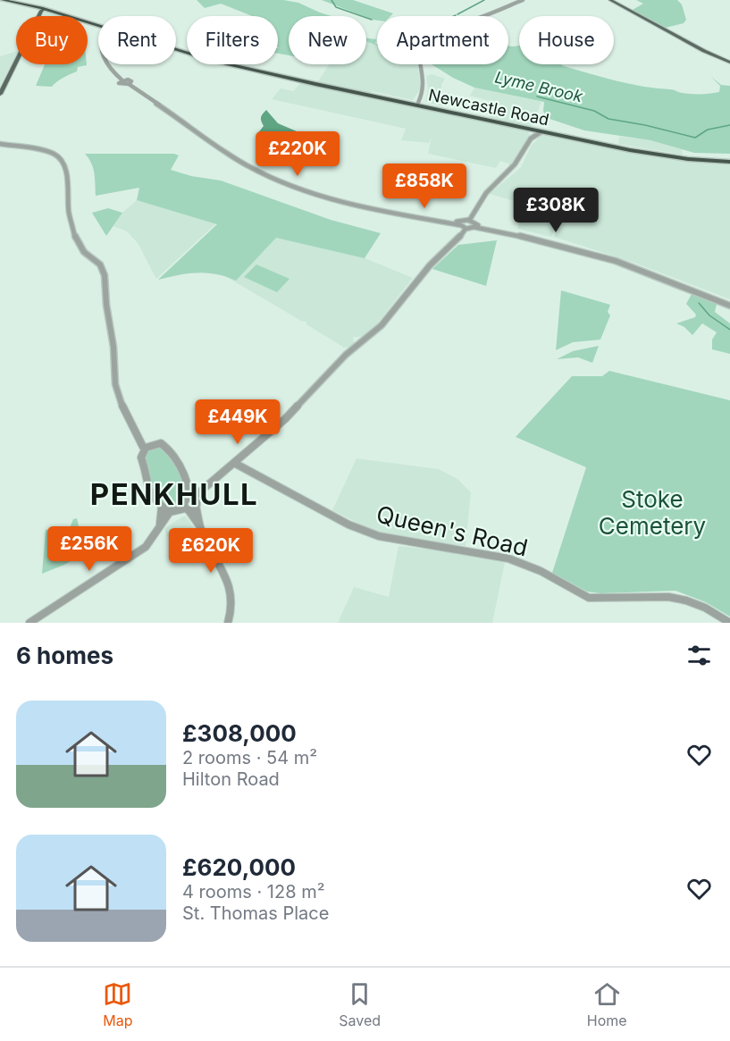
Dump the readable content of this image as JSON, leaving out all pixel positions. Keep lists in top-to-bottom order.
{
  "streets": {
    "highway": ["Newcastle Road"],
    "street": ["Queen's Road"]
  },
  "districts": ["PENKHULL"],
  "water": ["Lyme Brook"],
  "parks": ["Stoke Cemetery"],
  "page": {
    "chip": [
      "Buy",
      "Rent",
      "Filters",
      "New",
      "Apartment",
      "House"
    ],
    "price": [
      "£220K",
      "£858K",
      "£308K",
      "£449K",
      "£256K",
      "£620K"
    ],
    "heading": "6 homes",
    "list": [
      {
        "name": "£308,000",
        "note": "2 rooms · 54 m² · Hilton Road"
      },
      {
        "name": "£620,000",
        "note": "4 rooms · 128 m² · St. Thomas Place"
      }
    ],
    "tabs": ["Map", "Saved", "Home"]
  }
}
